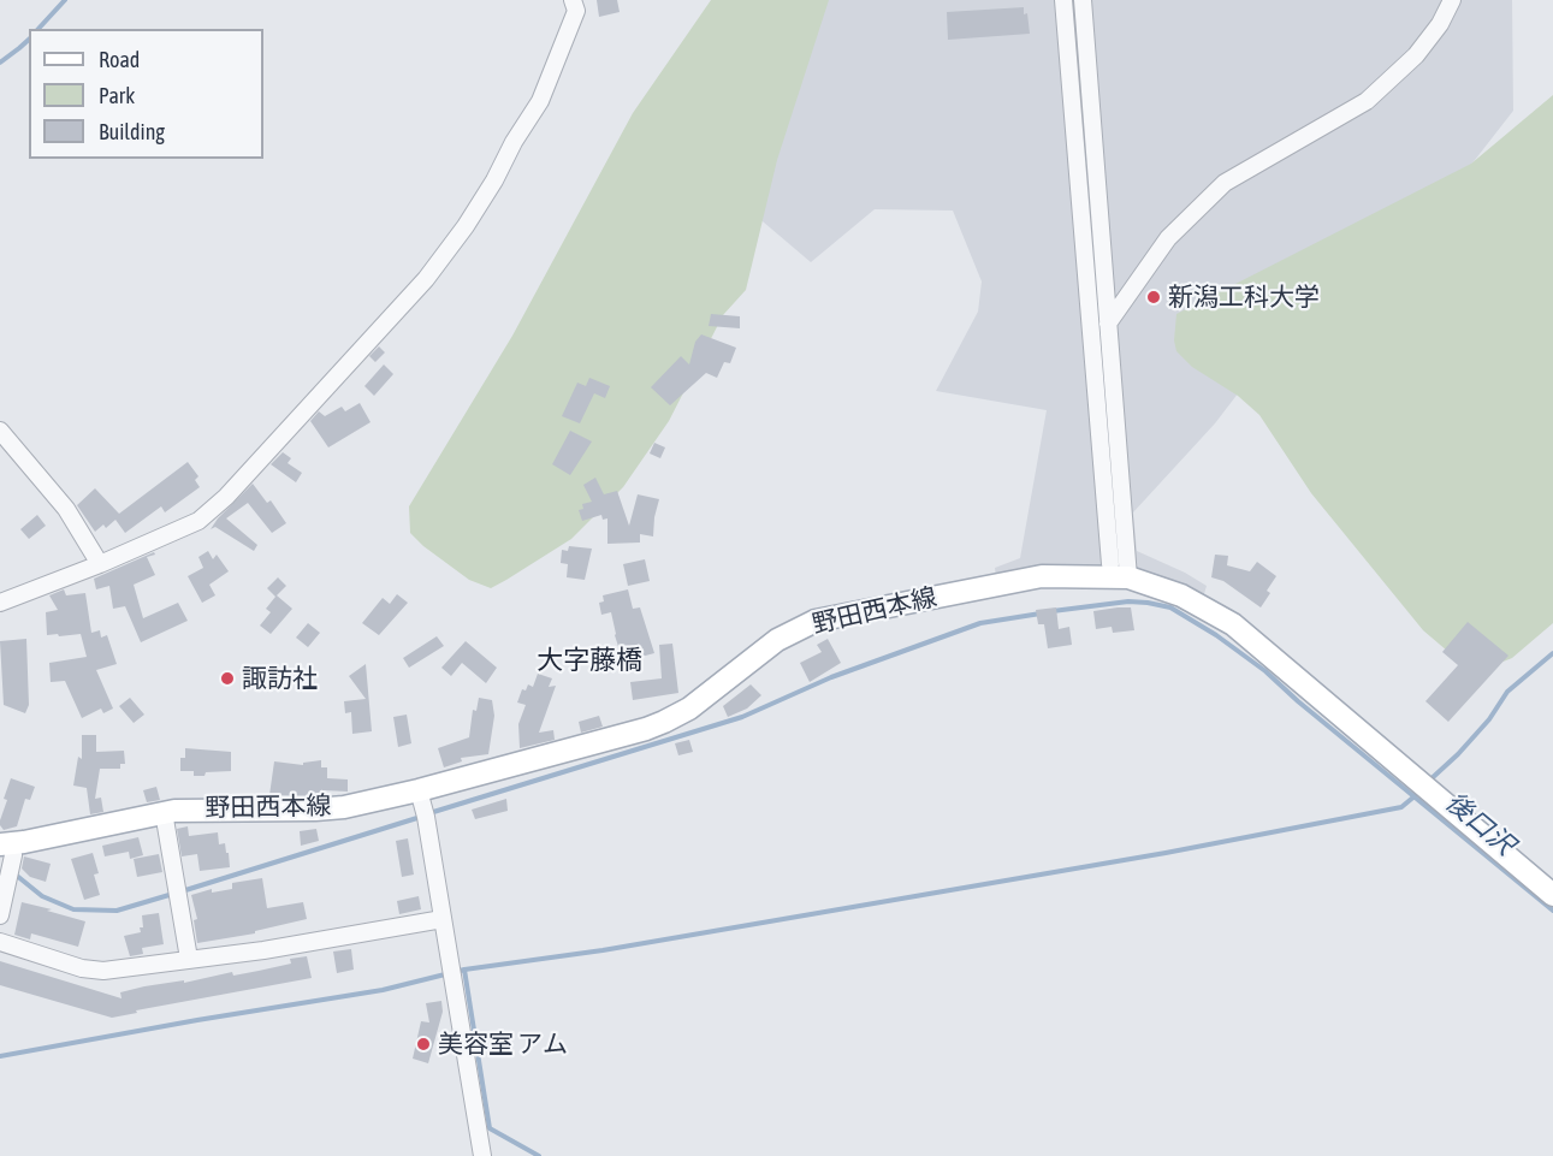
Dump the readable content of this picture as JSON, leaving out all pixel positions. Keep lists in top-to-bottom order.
{
  "streets": {
    "main road": ["野田西本線"]
  },
  "districts": ["大字藤橋"],
  "water": ["後口沢"],
  "places": ["新潟工科大学", "諏訪社", "美容室 アム"],
  "legend": ["Road", "Park", "Building"]
}
